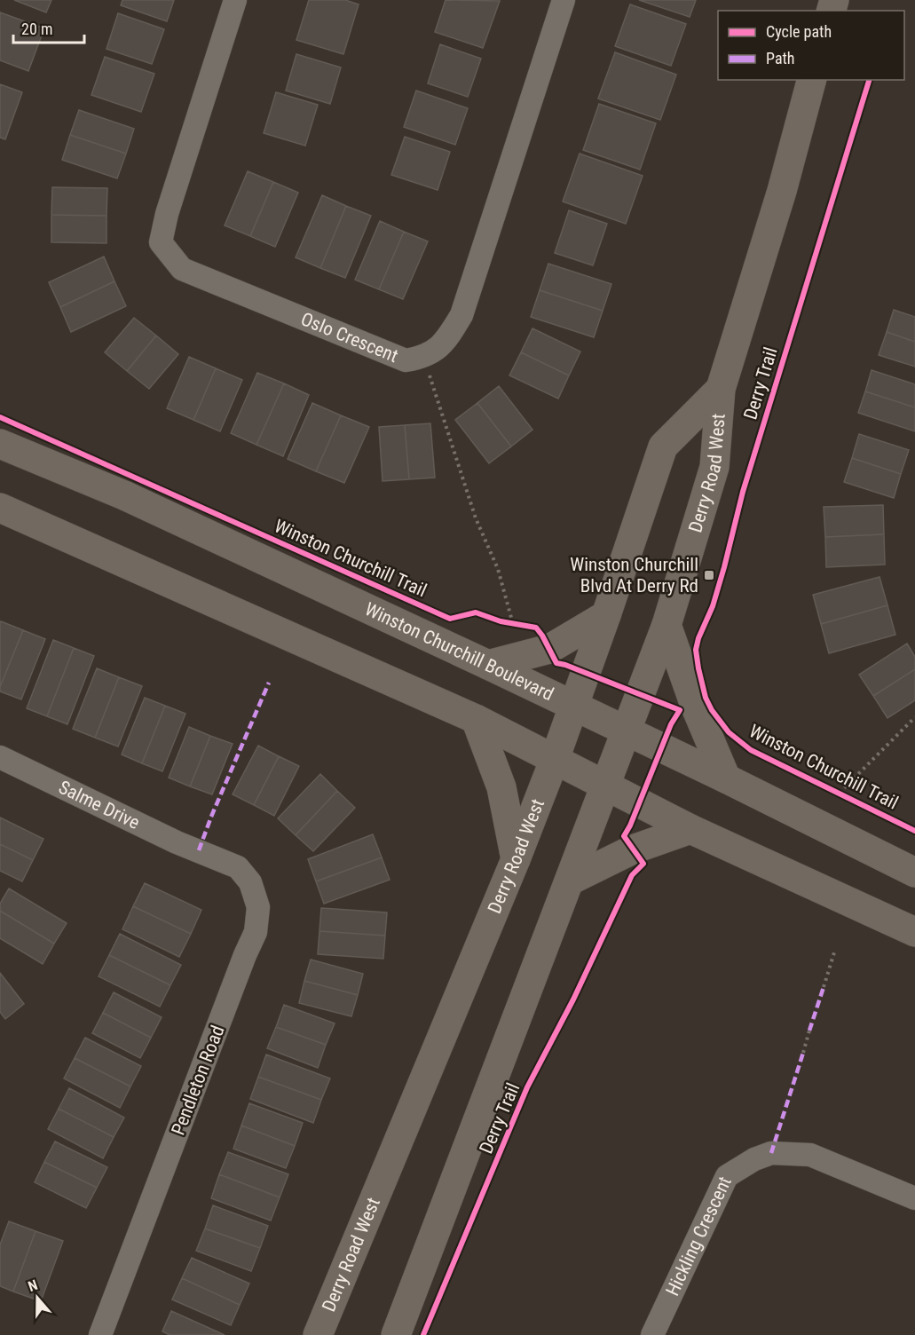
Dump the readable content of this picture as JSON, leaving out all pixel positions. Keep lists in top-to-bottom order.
{
  "streets": {
    "main road": ["Derry Road West", "Winston Churchill Boulevard"],
    "street": [
      "Oslo Crescent",
      "Salme Drive",
      "Pendleton Road",
      "Hickling Crescent"
    ],
    "cycle path": ["Derry Trail", "Winston Churchill Trail"]
  },
  "crossings": [
    ["Derry Road West", "Winston Churchill Boulevard"],
    ["Salme Drive", "Pendleton Road"]
  ],
  "places": {
    "transit": ["Winston Churchill Blvd At Derry Rd"]
  },
  "legend": ["Cycle path", "Path"],
  "scale_bar": "20 m",
  "north": "top"
}
